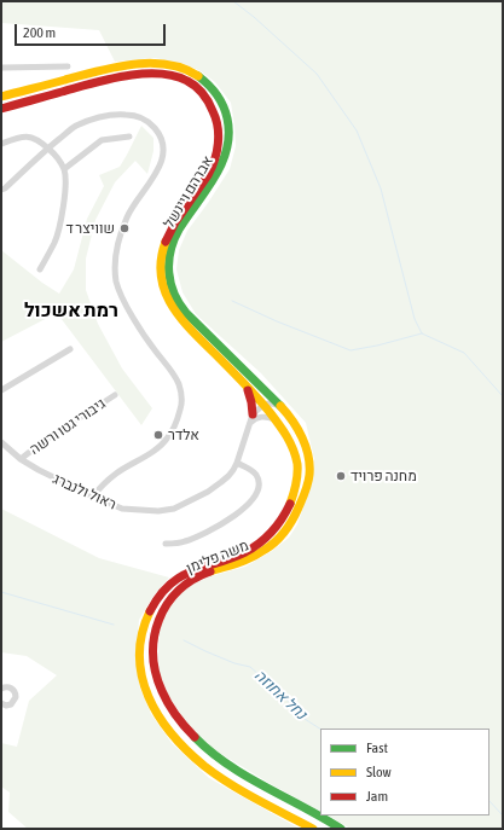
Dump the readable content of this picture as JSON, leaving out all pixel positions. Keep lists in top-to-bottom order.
{
  "streets": {
    "main road": ["אברהם ויינשל", "משה פלימן"],
    "street": ["גיבורי גטו ורשה", "ראול ולנברג"]
  },
  "crossings": [
    ["אברהם ויינשל", "ראול ולנברג"],
    ["אברהם ויינשל", "משה פלימן"],
    ["גיבורי גטו ורשה", "ראול ולנברג"],
    ["ראול ולנברג", "משה פלימן"]
  ],
  "districts": ["רמת אשכול"],
  "water": ["נחל אחוזה"],
  "places": ["שוויצר ד", "אלדר", "מחנה פרויד"],
  "legend": ["Fast", "Slow", "Jam"],
  "scale_bar": "200 m"
}
